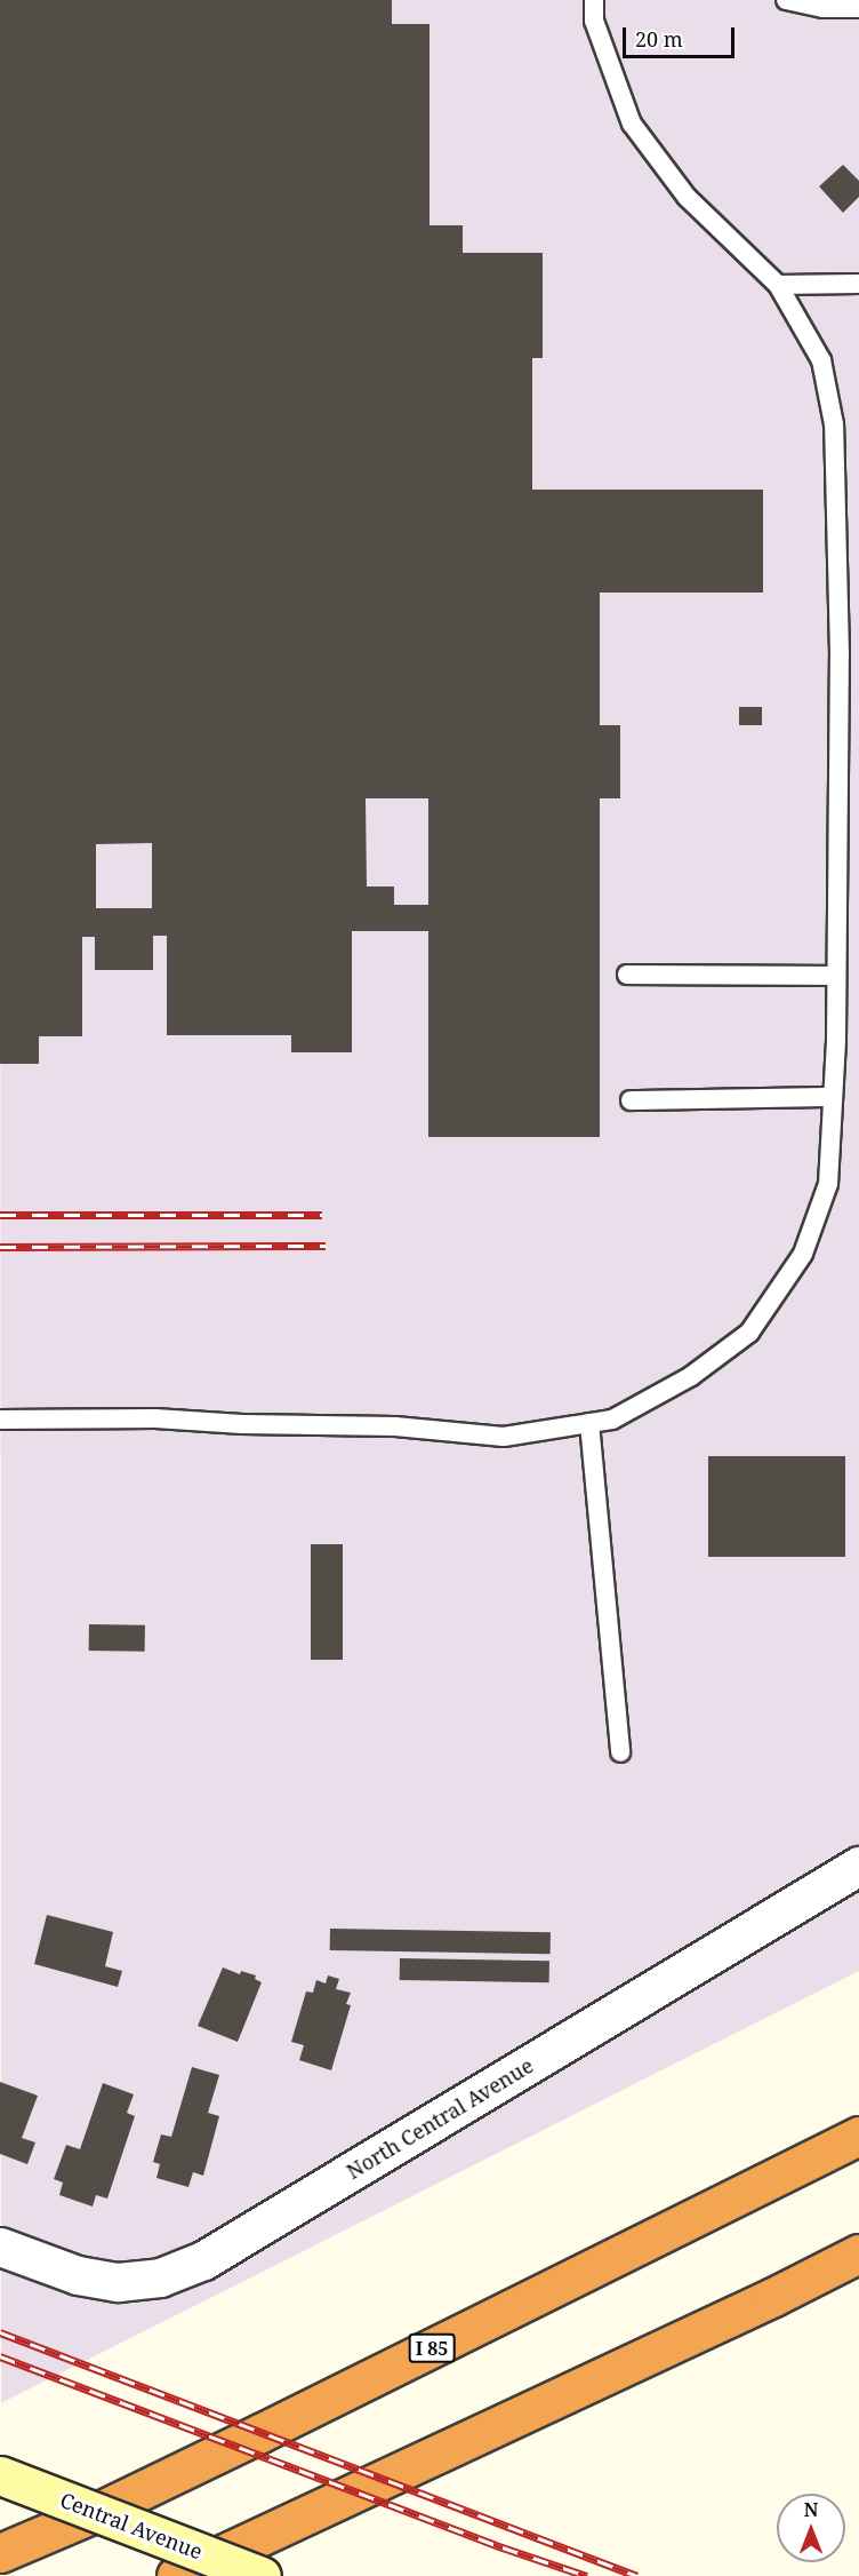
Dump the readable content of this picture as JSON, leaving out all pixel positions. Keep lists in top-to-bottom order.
{
  "streets": {
    "highway": ["I 85"],
    "street": ["North Central Avenue", "Central Avenue"]
  },
  "scale_bar": "20 m",
  "north": "top"
}
